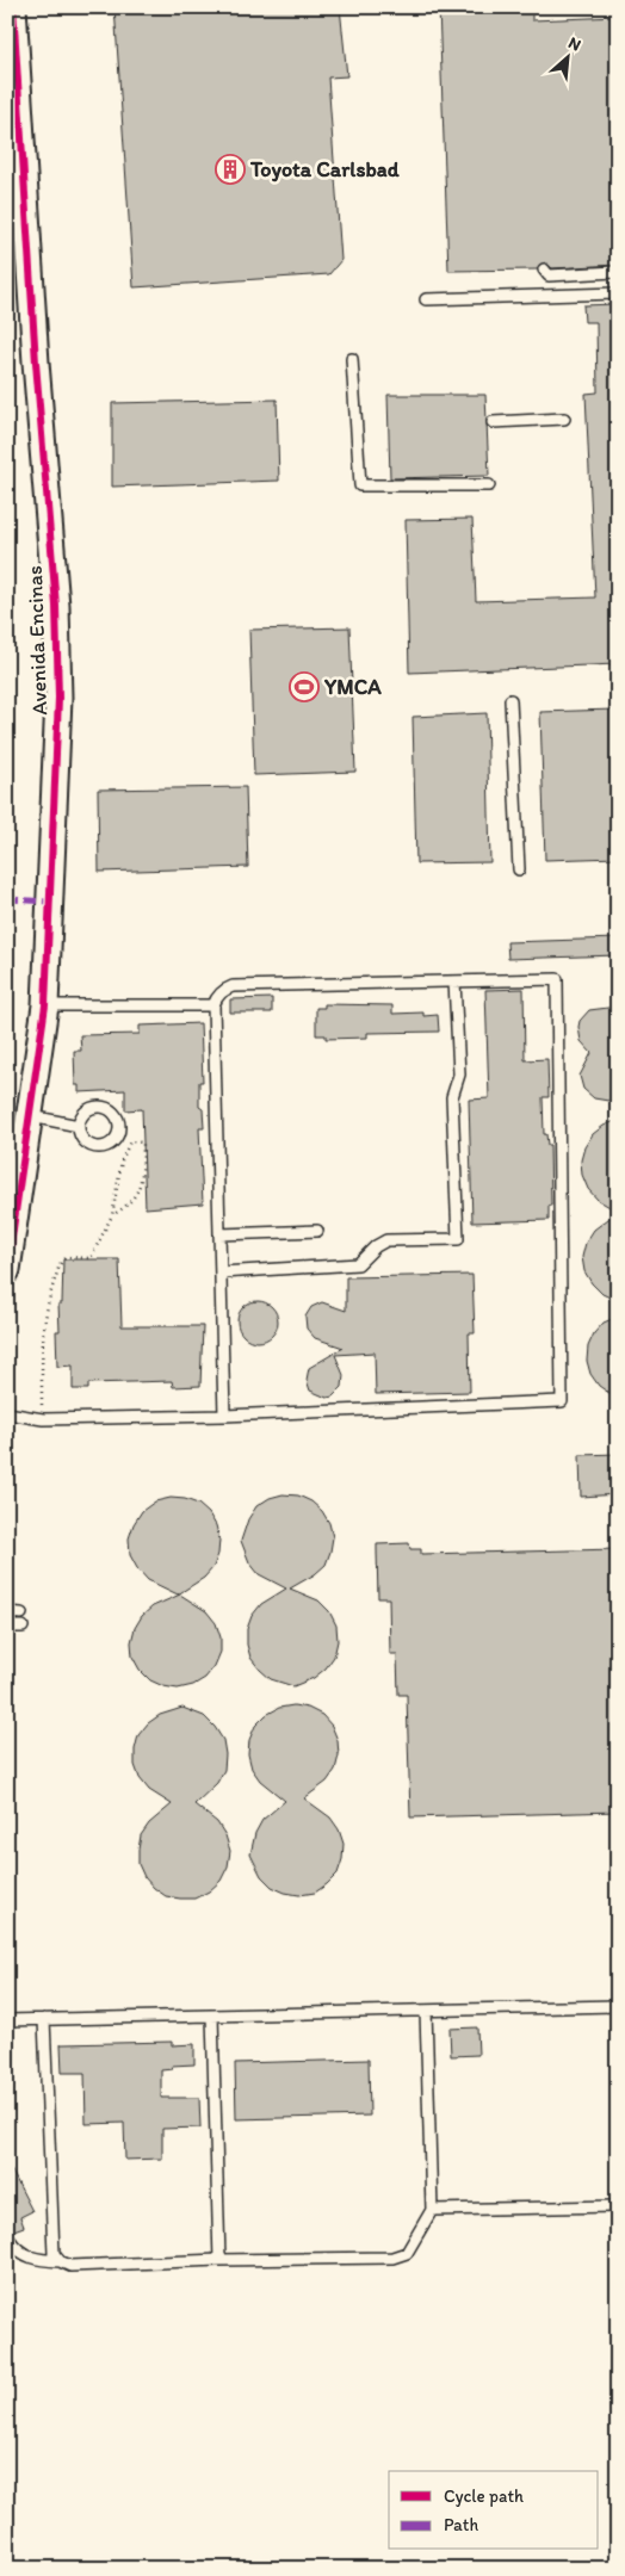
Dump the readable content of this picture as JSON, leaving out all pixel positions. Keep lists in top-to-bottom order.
{
  "streets": {
    "street": ["Avenida Encinas"]
  },
  "places": {
    "building": ["Toyota Carlsbad"],
    "sports": ["YMCA"]
  },
  "legend": ["Cycle path", "Path"],
  "north": "top right"
}
